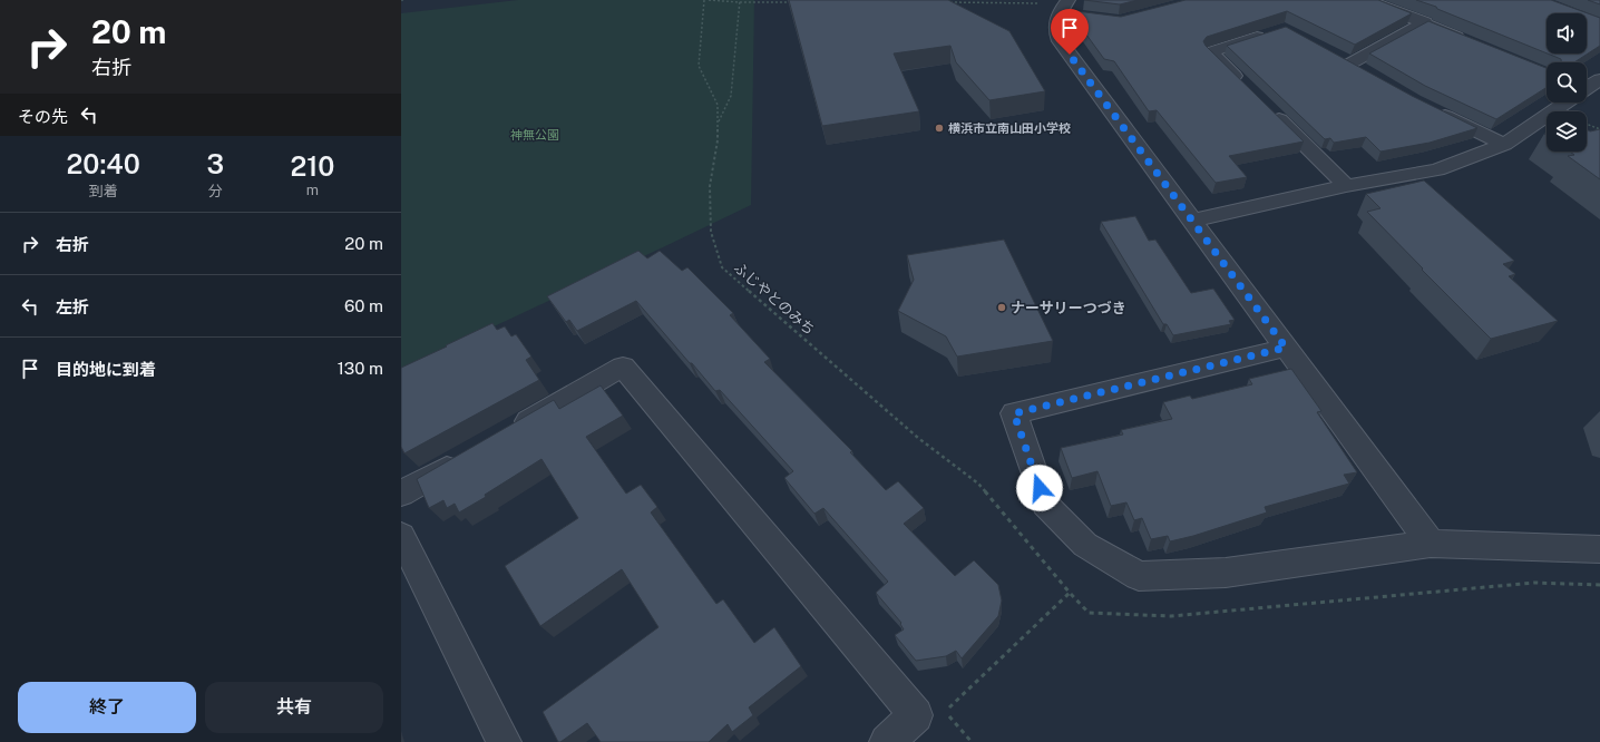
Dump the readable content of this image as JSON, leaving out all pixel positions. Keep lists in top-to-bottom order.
{
  "streets": {
    "path": ["ふじやとのみち"]
  },
  "parks": ["神無公園"],
  "places": ["横浜市立南山田小学校", "ナーサリーつづき"],
  "page": {
    "turn": ["20 m", "右折"],
    "then": "その先",
    "eta": [
      "20:40",
      "到着",
      "3",
      "分",
      "210",
      "m"
    ],
    "list": [
      {
        "name": "右折",
        "value": "20 m"
      },
      {
        "name": "左折",
        "value": "60 m"
      },
      {
        "name": "目的地に到着",
        "value": "130 m"
      }
    ],
    "buttons": ["終了", "共有"]
  }
}
